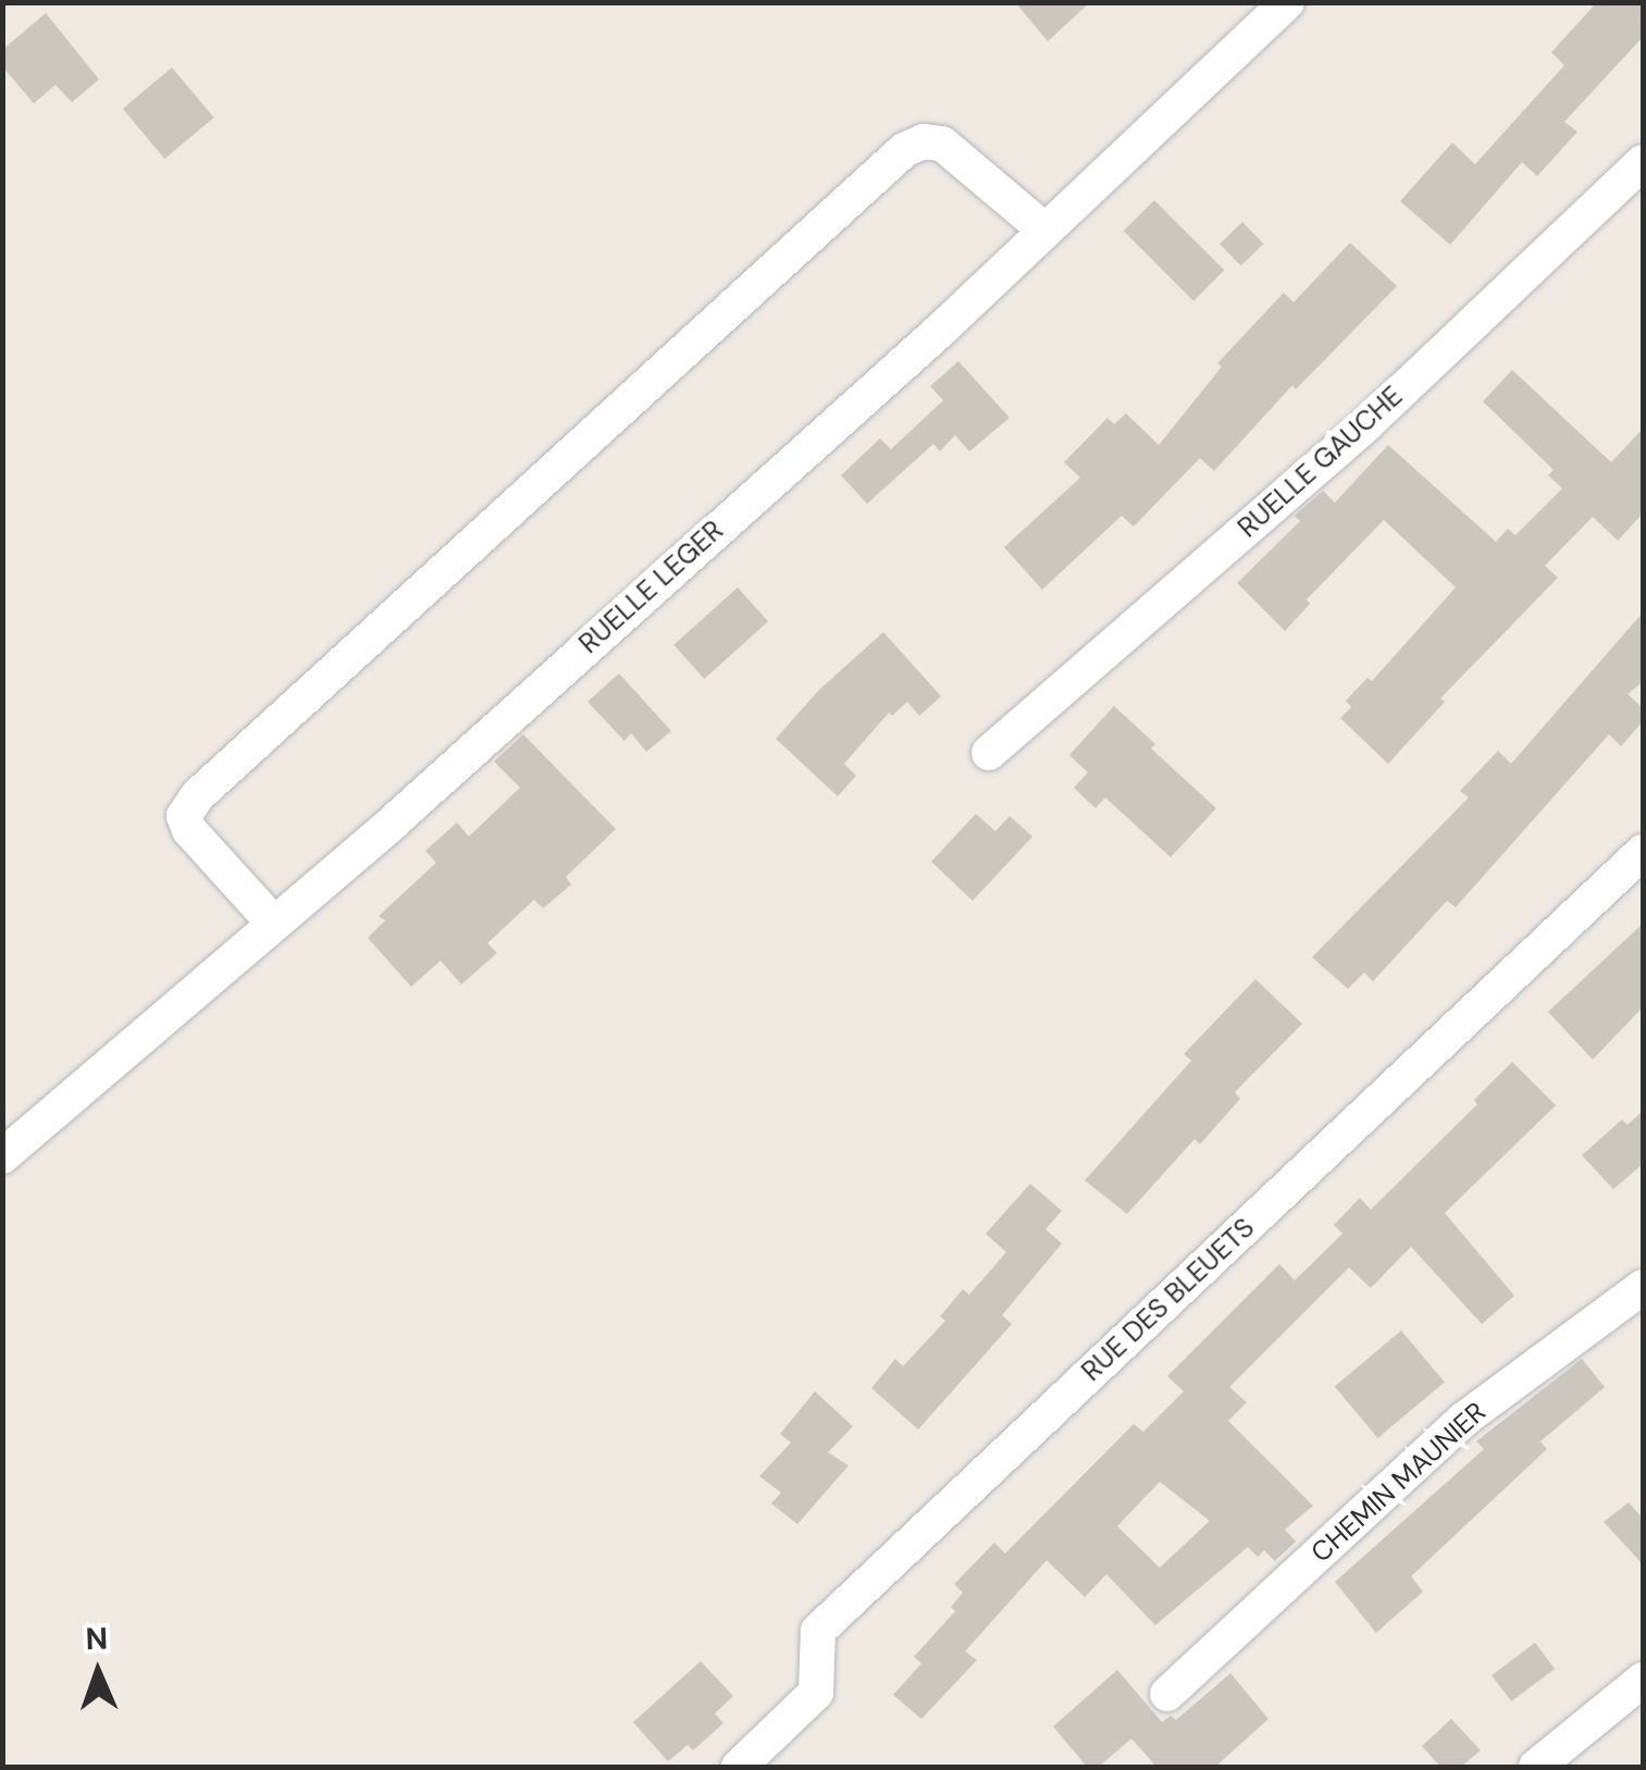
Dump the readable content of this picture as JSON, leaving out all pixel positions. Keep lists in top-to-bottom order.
{
  "streets": {
    "street": [
      "RUELLE GAUCHE",
      "RUELLE LEGER",
      "RUE DES BLEUETS",
      "CHEMIN MAUNIER"
    ]
  },
  "north": "top"
}
